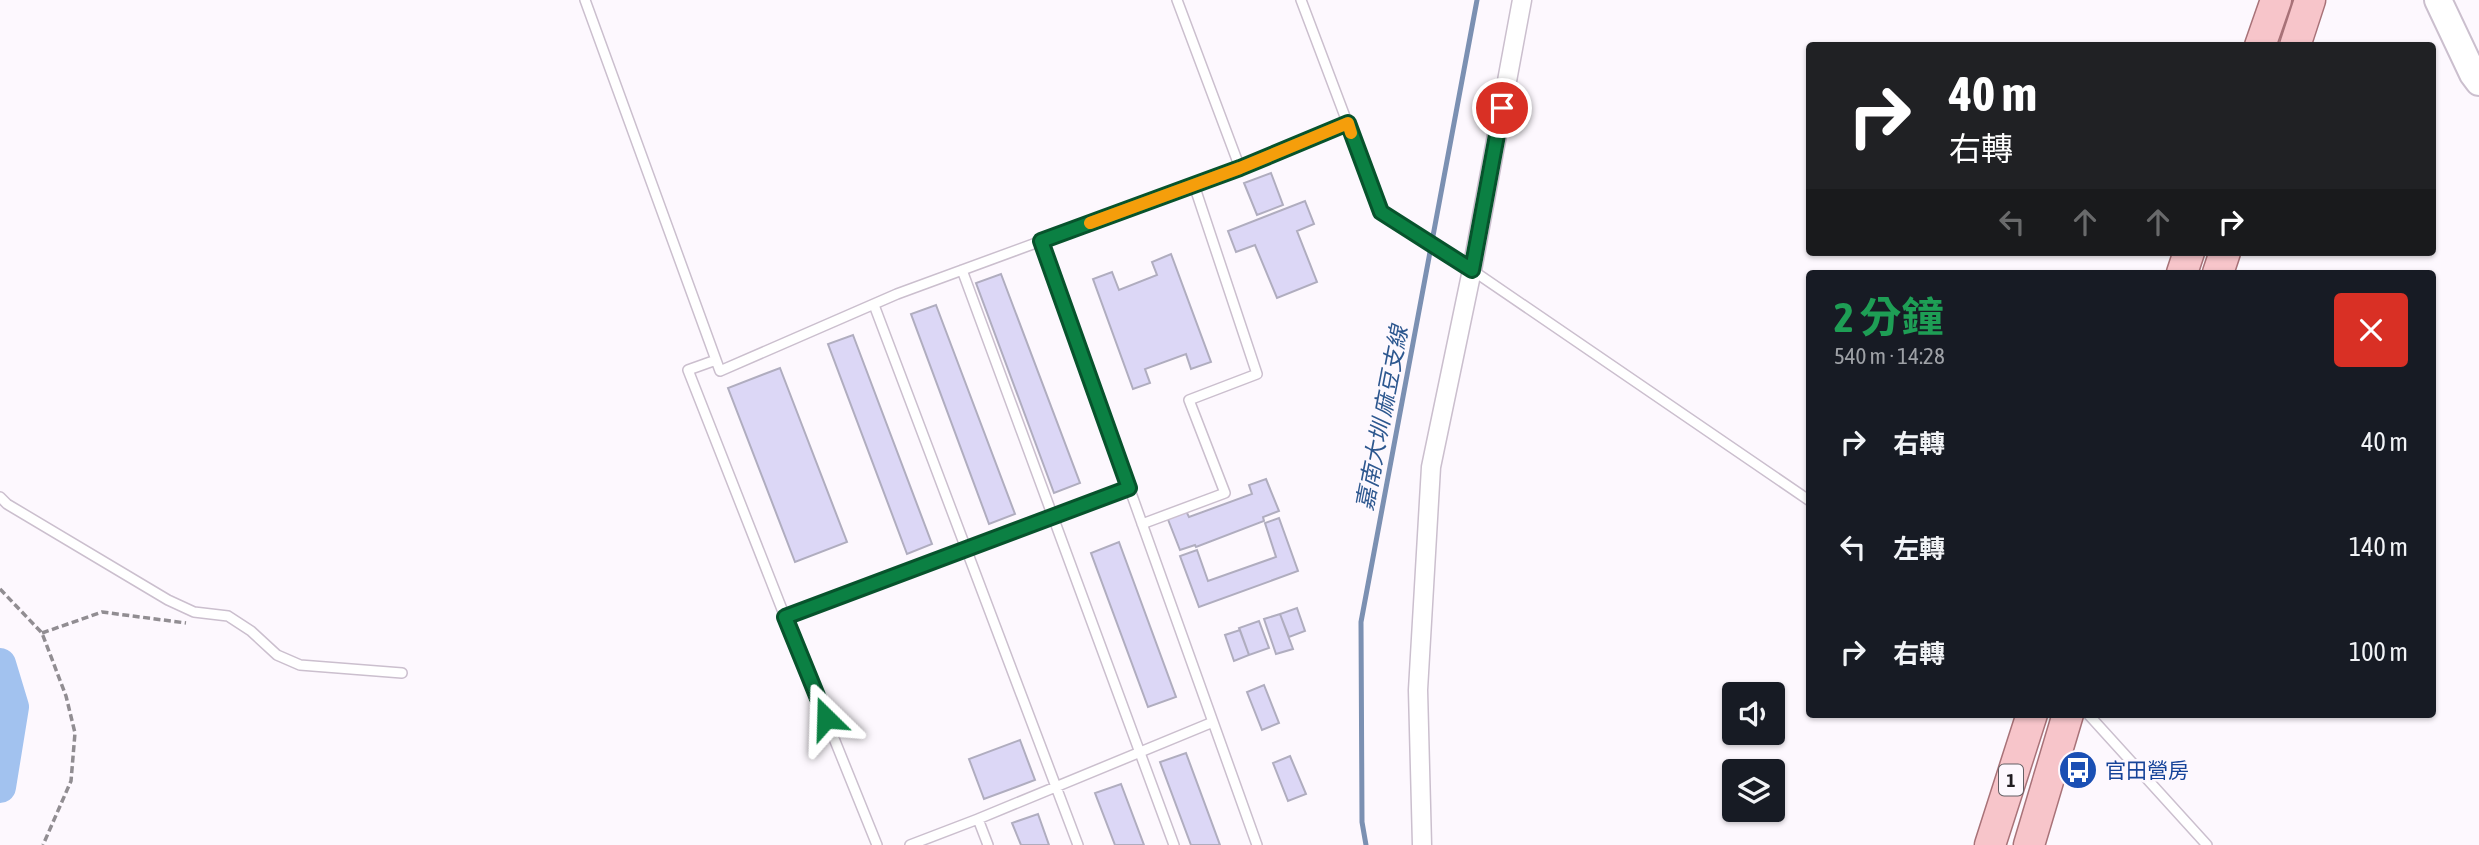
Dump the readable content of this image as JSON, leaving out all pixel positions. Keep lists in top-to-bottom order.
{
  "streets": {
    "main road": ["1"]
  },
  "water": ["嘉南大圳 麻豆支線"],
  "places": {
    "bus stop": ["官田營房"]
  },
  "page": {
    "turn": ["40 m", "右轉"],
    "heading": ["2 分鐘", "540 m · 14:28"],
    "list": [
      {
        "name": "右轉",
        "value": "40 m"
      },
      {
        "name": "左轉",
        "value": "140 m"
      },
      {
        "name": "右轉",
        "value": "100 m"
      }
    ]
  }
}
